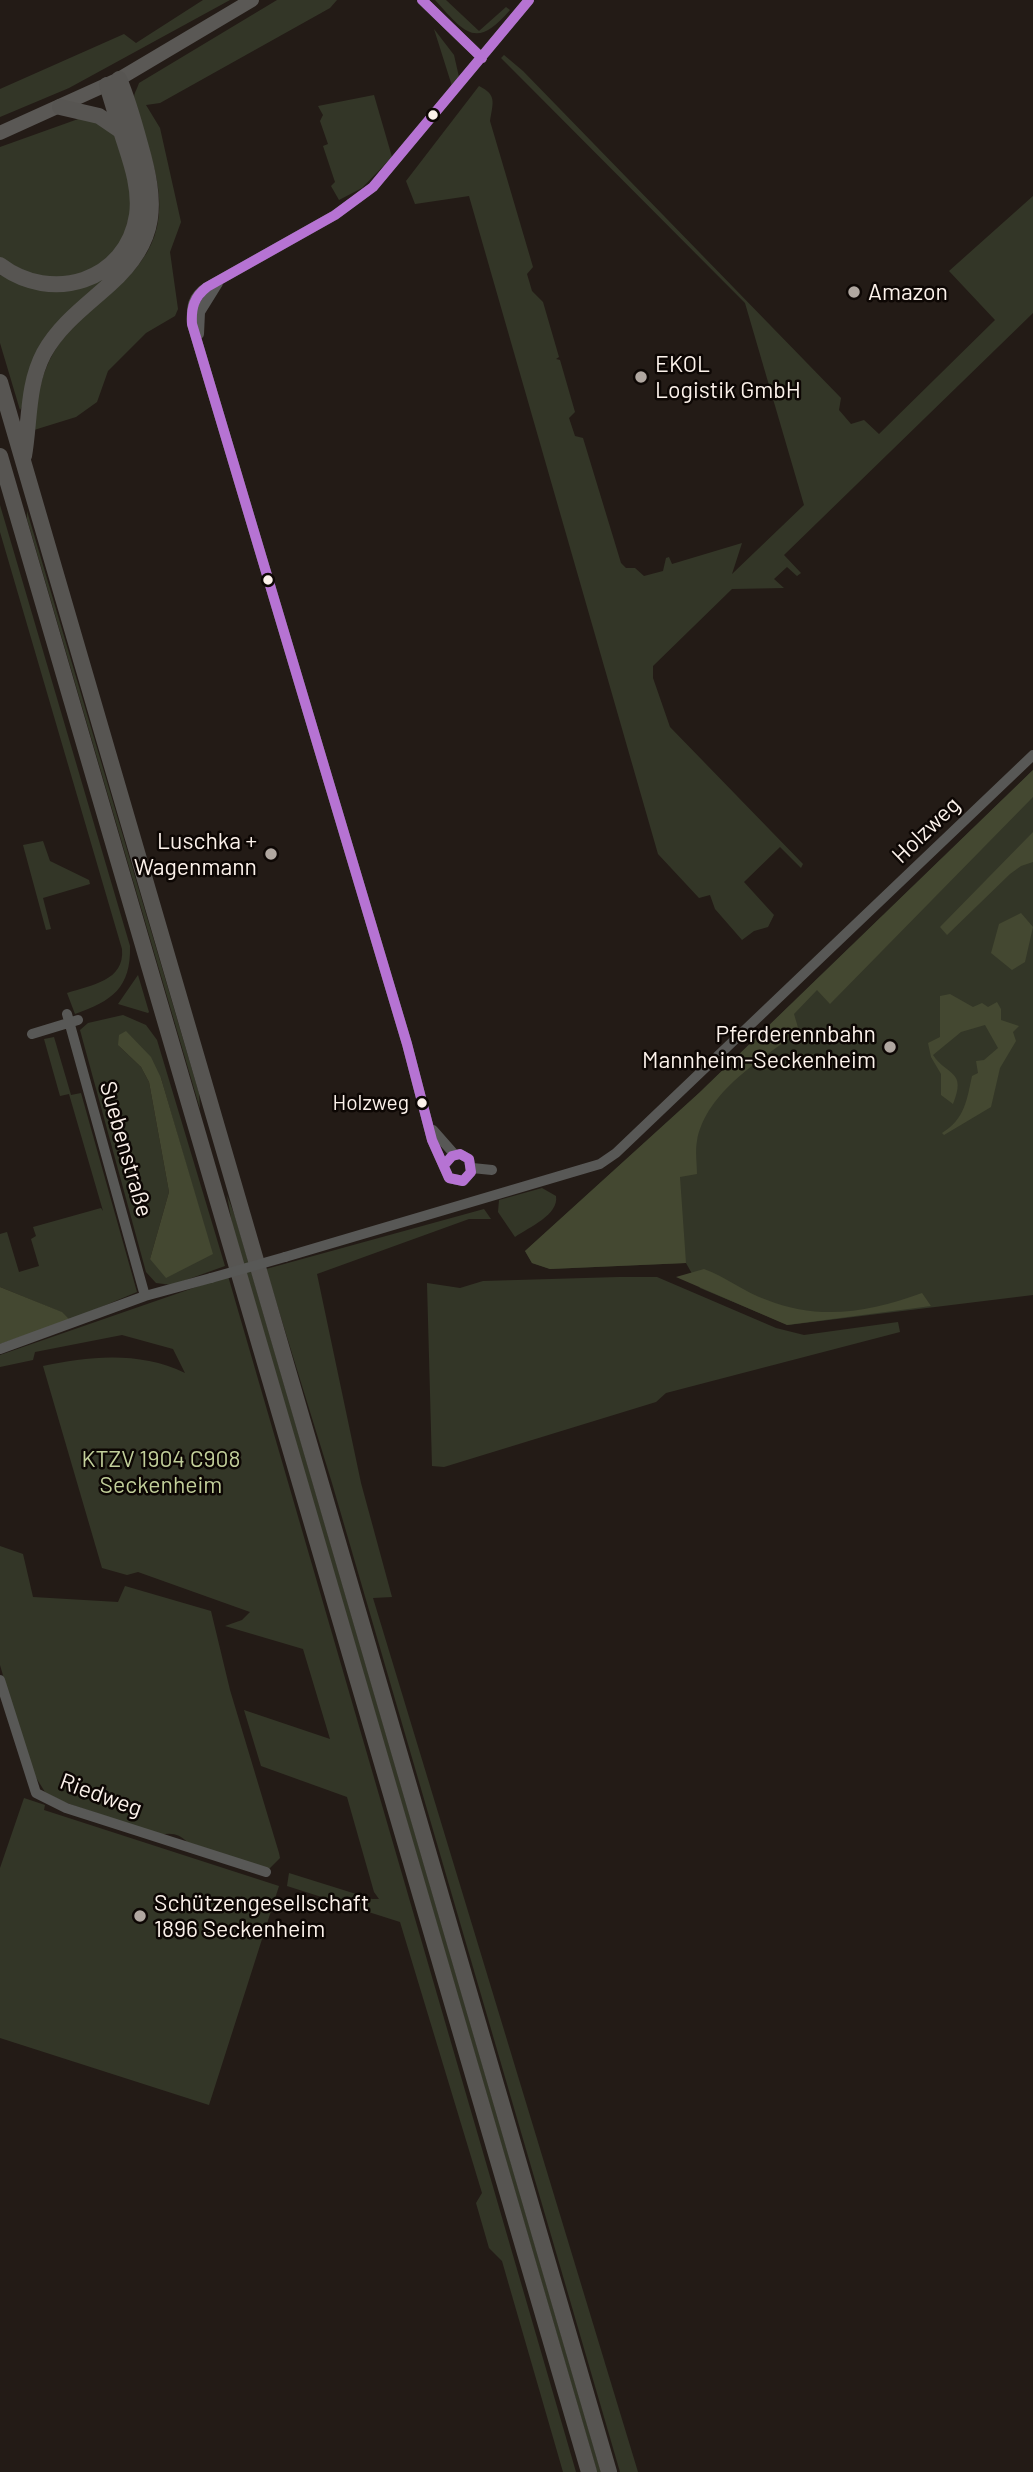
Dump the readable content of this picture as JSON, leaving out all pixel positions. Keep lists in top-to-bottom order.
{
  "streets": {
    "street": ["Holzweg", "Suebenstraße", "Riedweg"]
  },
  "crossings": [
    ["Holzweg", "Suebenstraße"]
  ],
  "parks": ["KTZV 1904 C908 Seckenheim"],
  "places": [
    "Amazon",
    "EKOL Logistik GmbH",
    "Luschka + Wagenmann",
    "Pferderennbahn Mannheim-Seckenheim",
    "Holzweg",
    "Schützengesellschaft 1896 Seckenheim"
  ]
}
